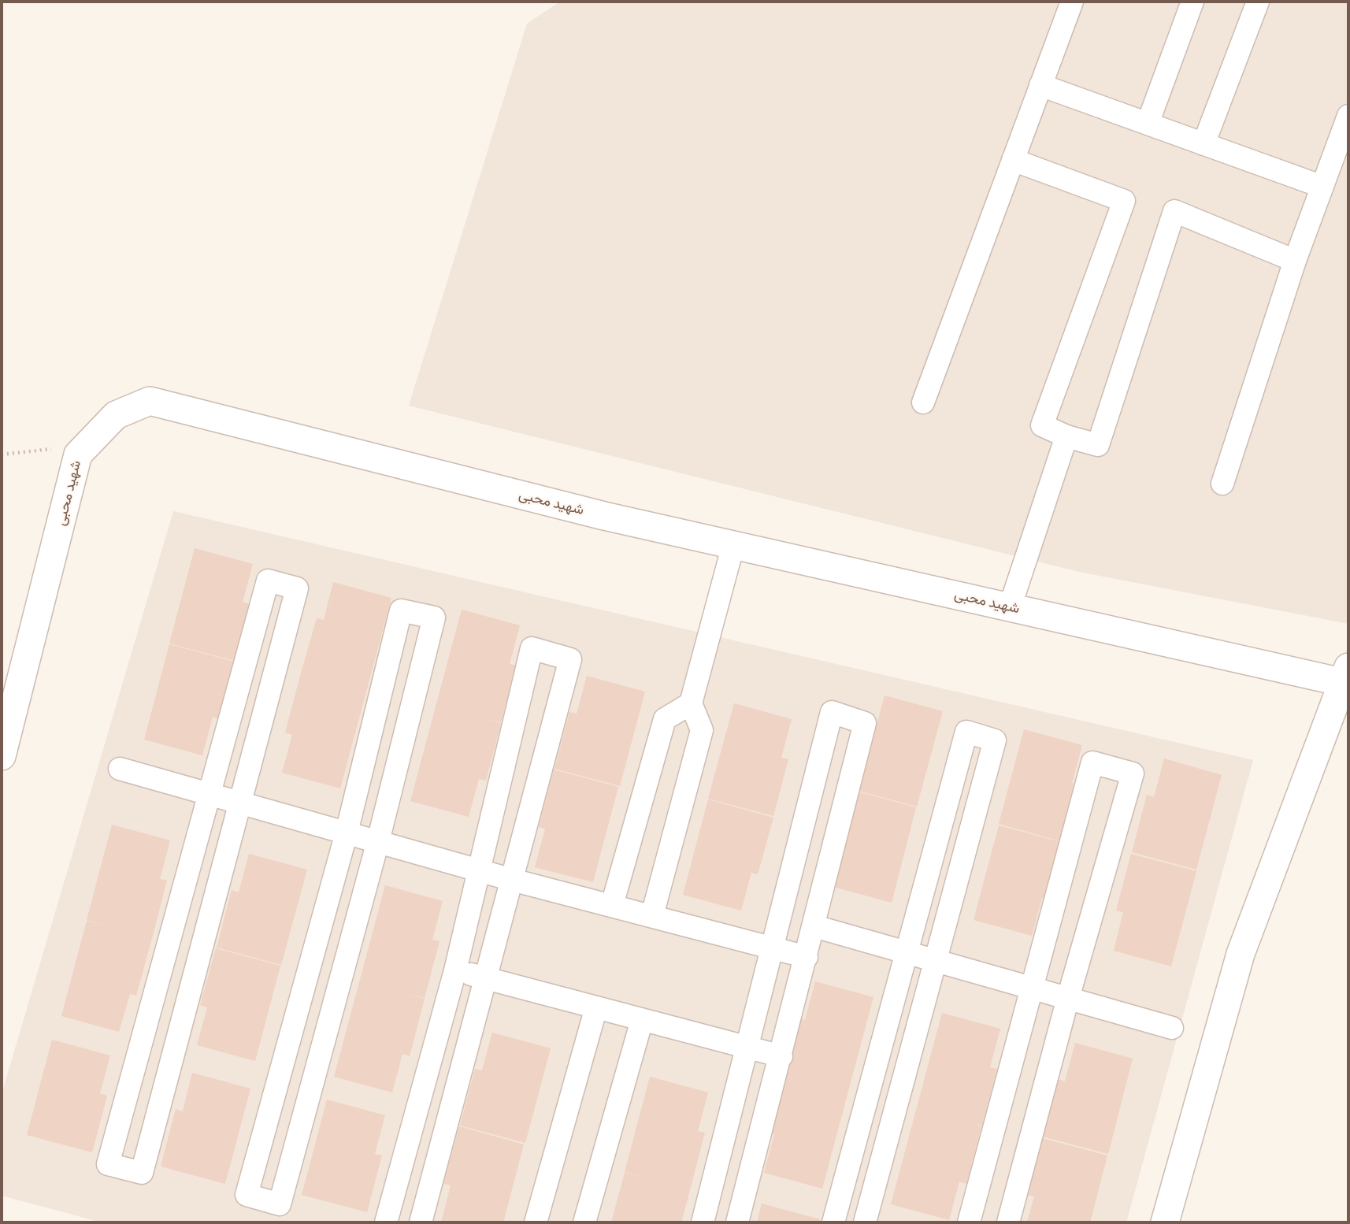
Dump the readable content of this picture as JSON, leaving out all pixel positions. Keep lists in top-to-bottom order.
{
  "streets": {
    "street": ["شهید محبی"]
  }
}
